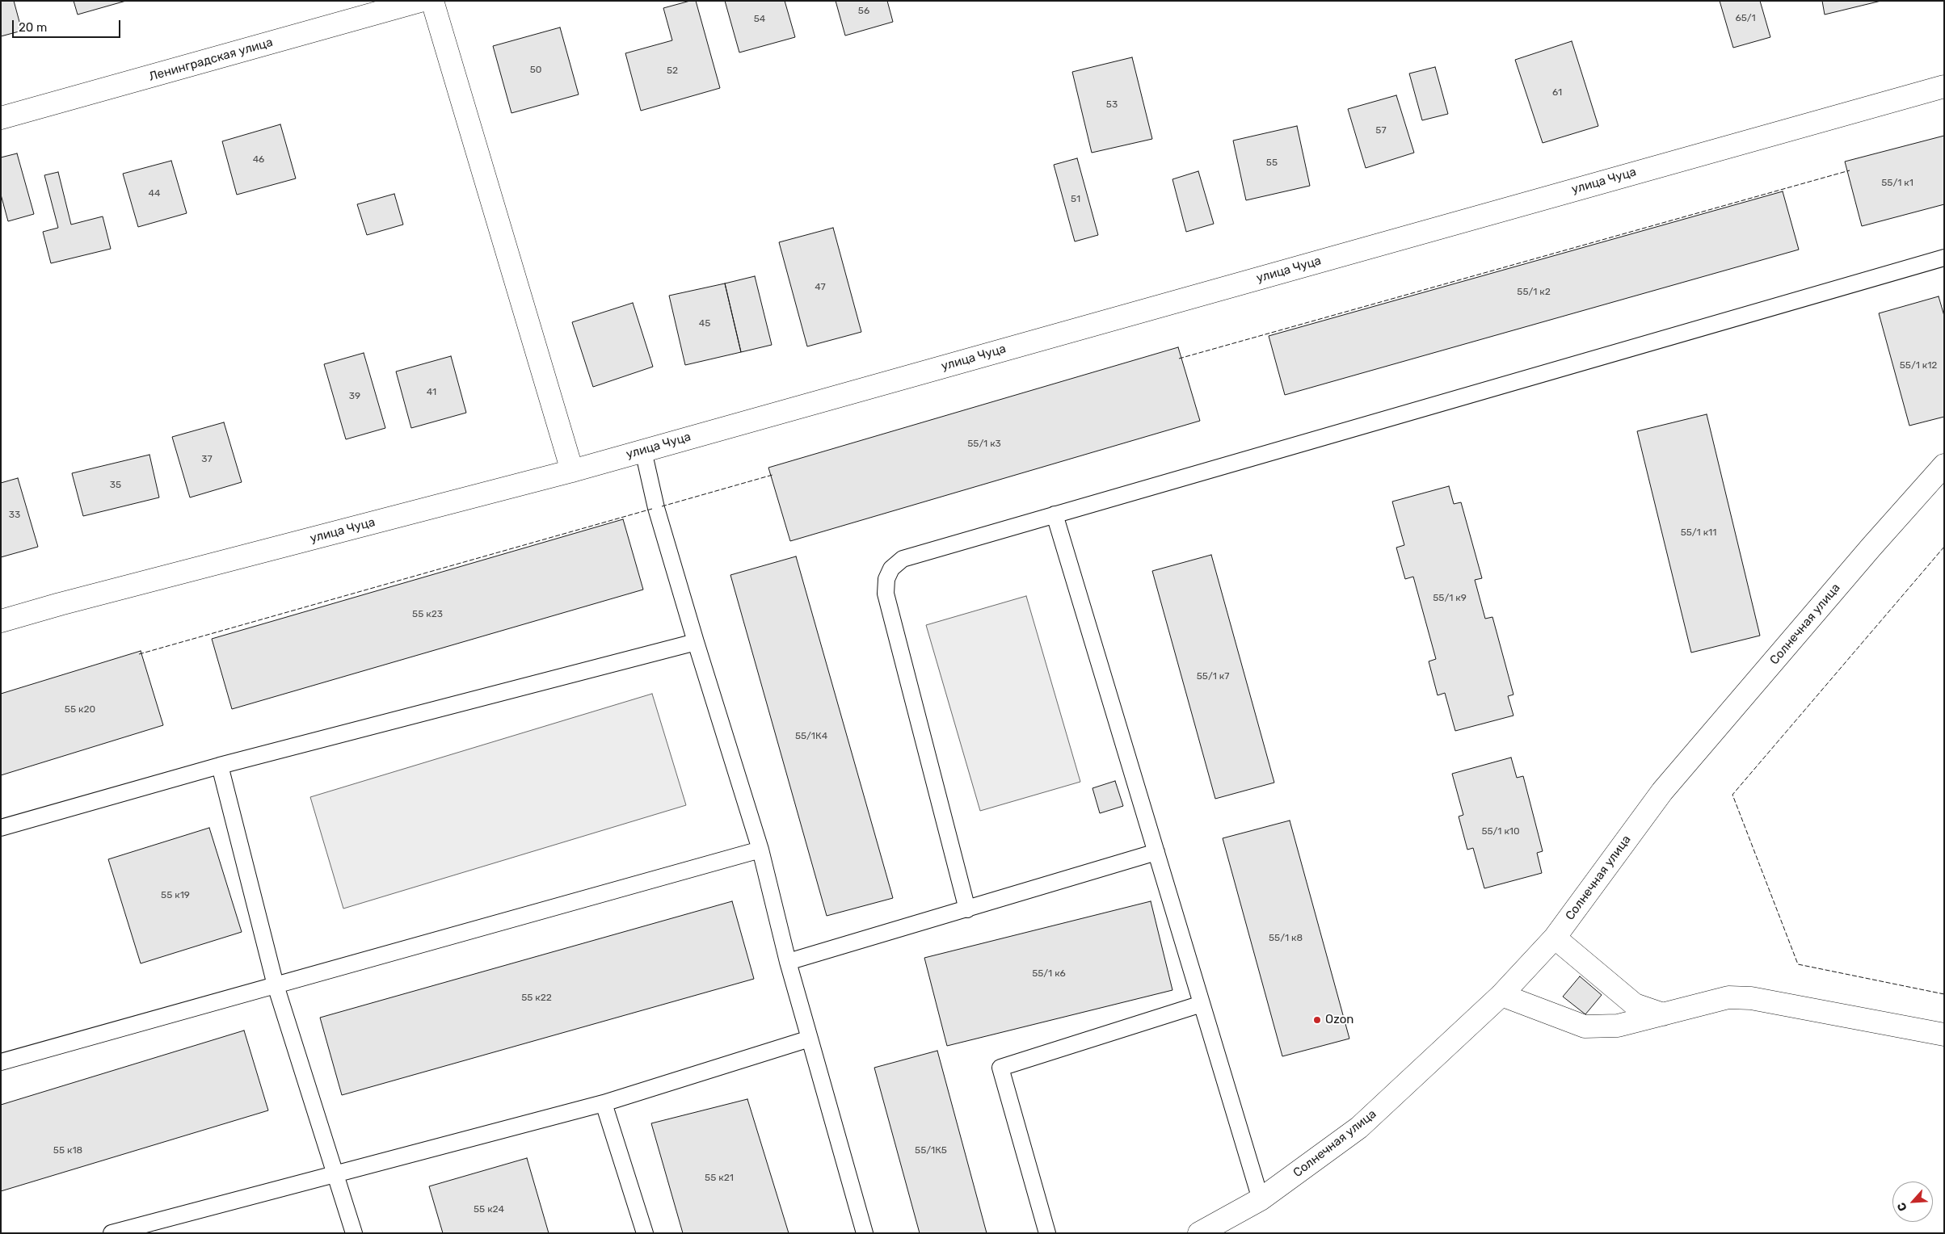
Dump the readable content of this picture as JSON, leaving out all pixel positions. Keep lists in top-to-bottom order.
{
  "streets": {
    "street": ["Ленинградская улица", "улица Чуца", "Солнечная улица"]
  },
  "places": ["Ozon"],
  "house_numbers": [
    "56",
    "65/1",
    "54",
    "50",
    "52",
    "61",
    "53",
    "57",
    "46",
    "55",
    "55/1 к1",
    "44",
    "51",
    "47",
    "55/1 к2",
    "45",
    "55/1 к12",
    "41",
    "39",
    "55/1 к3",
    "37",
    "35",
    "33",
    "55/1 к11",
    "55/1 к9",
    "55 к23",
    "55/1 к7",
    "55 к20",
    "55/1К4",
    "55/1 к10",
    "55 к19",
    "55/1 к8",
    "55/1 к6",
    "55 к22",
    "55 к18",
    "55/1К5",
    "55 к21",
    "55 к24"
  ],
  "scale_bar": "20 m",
  "north": "bottom left"
}
